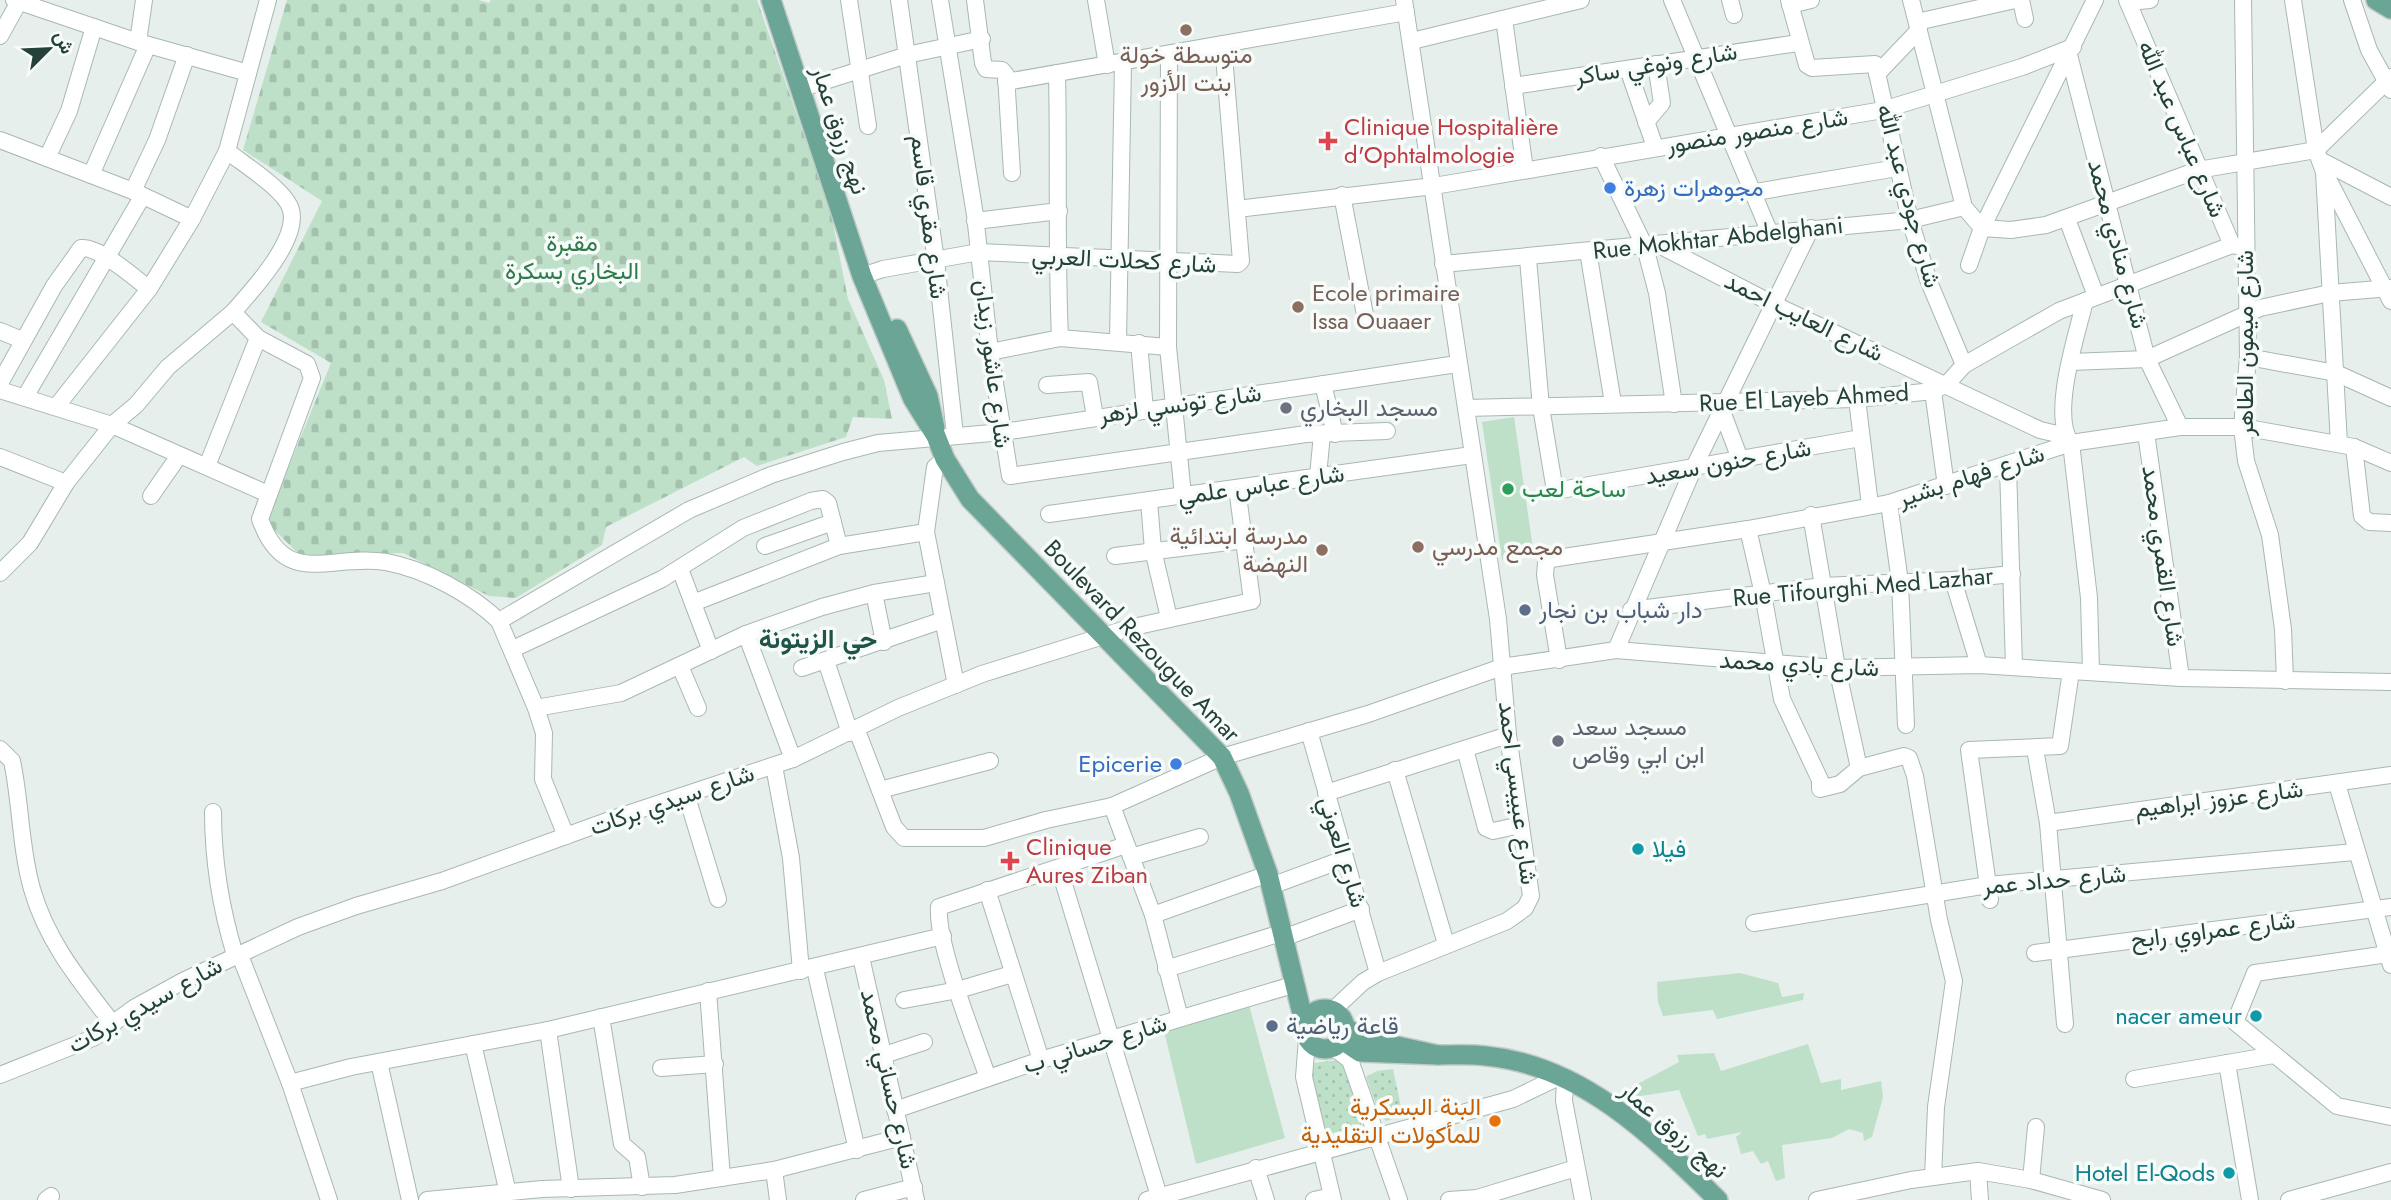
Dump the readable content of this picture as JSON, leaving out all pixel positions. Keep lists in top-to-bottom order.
{
  "streets": {
    "main road": ["نهج رزوق عمار", "Boulevard Rezougue Amar"],
    "street": [
      "شارع ونوغي ساكر",
      "شارع عباس عبد الله",
      "شارع منصور منصور",
      "شارع جودي عبد الله",
      "شارع مقري قاسم",
      "Rue Mokhtar Abdelghani",
      "شارع منادي محمد",
      "شارع كحلات العربي",
      "شارع العايب احمد",
      "شارع ميمون الطاهر",
      "شارع عاشور زيدان",
      "Rue El Layeb Ahmed",
      "شارع تونسي لزهر",
      "شارع حنون سعيد",
      "شارع فهام بشير",
      "شارع عباس علمي",
      "شارع القمري محمد",
      "Rue Tifourghi Med Lazhar",
      "شارع بادي محمد",
      "شارع عبيبسي احمد",
      "شارع عزوز ابراهيم",
      "شارع سيدي بركات",
      "شارع العوني",
      "شارع حداد عمر",
      "شارع عمراوي رابح",
      "شارع حساني ب",
      "شارع حساني محمد"
    ]
  },
  "crossings": [
    ["شارع عباس عبد الله", "شارع ميمون الطاهر"],
    ["نهج رزوق عمار", "شارع كحلات العربي"],
    ["نهج رزوق عمار", "Boulevard Rezougue Amar"],
    ["شارع منصور منصور", "شارع جودي عبد الله"],
    ["شارع منصور منصور", "شارع منادي محمد"],
    ["شارع منصور منصور", "شارع كحلات العربي"],
    ["شارع منصور منصور", "شارع عبيبسي احمد"],
    ["شارع جودي عبد الله", "Rue Mokhtar Abdelghani"],
    ["شارع مقري قاسم", "شارع كحلات العربي"],
    ["شارع مقري قاسم", "شارع تونسي لزهر"],
    ["شارع مقري قاسم", "Boulevard Rezougue Amar"],
    ["Rue Mokhtar Abdelghani", "شارع العايب احمد"],
    ["Rue Mokhtar Abdelghani", "شارع عبيبسي احمد"],
    ["شارع منادي محمد", "شارع فهام بشير"],
    ["شارع كحلات العربي", "شارع عاشور زيدان"],
    ["شارع كحلات العربي", "Boulevard Rezougue Amar"],
    ["شارع العايب احمد", "Rue El Layeb Ahmed"],
    ["شارع العايب احمد", "شارع فهام بشير"],
    ["شارع ميمون الطاهر", "شارع فهام بشير"],
    ["شارع ميمون الطاهر", "شارع بادي محمد"],
    ["شارع عاشور زيدان", "شارع تونسي لزهر"],
    ["Rue El Layeb Ahmed", "شارع حنون سعيد"],
    ["Rue El Layeb Ahmed", "شارع عبيبسي احمد"],
    ["شارع تونسي لزهر", "Boulevard Rezougue Amar"],
    ["شارع تونسي لزهر", "شارع عبيبسي احمد"],
    ["شارع فهام بشير", "شارع القمري محمد"],
    ["شارع فهام بشير", "شارع بادي محمد"],
    ["شارع عباس علمي", "شارع عبيبسي احمد"],
    ["شارع عباس علمي", "شارع سيدي بركات"],
    ["شارع القمري محمد", "شارع بادي محمد"],
    ["Boulevard Rezougue Amar", "شارع بادي محمد"],
    ["Boulevard Rezougue Amar", "شارع عبيبسي احمد"],
    ["Boulevard Rezougue Amar", "شارع سيدي بركات"],
    ["Boulevard Rezougue Amar", "شارع حساني ب"],
    ["شارع بادي محمد", "شارع عبيبسي احمد"],
    ["شارع بادي محمد", "شارع سيدي بركات"],
    ["شارع بادي محمد", "شارع العوني"],
    ["شارع عبيبسي احمد", "شارع العوني"],
    ["شارع حساني ب", "شارع حساني محمد"]
  ],
  "districts": ["حي الزيتونة"],
  "parks": ["مقبرة البخاري بسكرة"],
  "places": {
    "other": [
      "متوسطة خولة بنت الأزور",
      "مجوهرات زهرة",
      "Ecole primaire Issa Ouaaer",
      "مسجد البخاري",
      "ساحة لعب",
      "مجمع مدرسي",
      "مدرسة ابتدائية النهضة",
      "دار شباب بن نجار",
      "مسجد سعد ابن ابي وقاص",
      "Epicerie",
      "فيلا",
      "nacer ameur",
      "قاعة رياضية",
      "البنة البسكرية للمأكولات التقليدية",
      "Hotel El-Qods"
    ],
    "health": ["Clinique Hospitalière d'Ophtalmologie", "Clinique Aures Ziban"]
  },
  "north": "top right"
}
